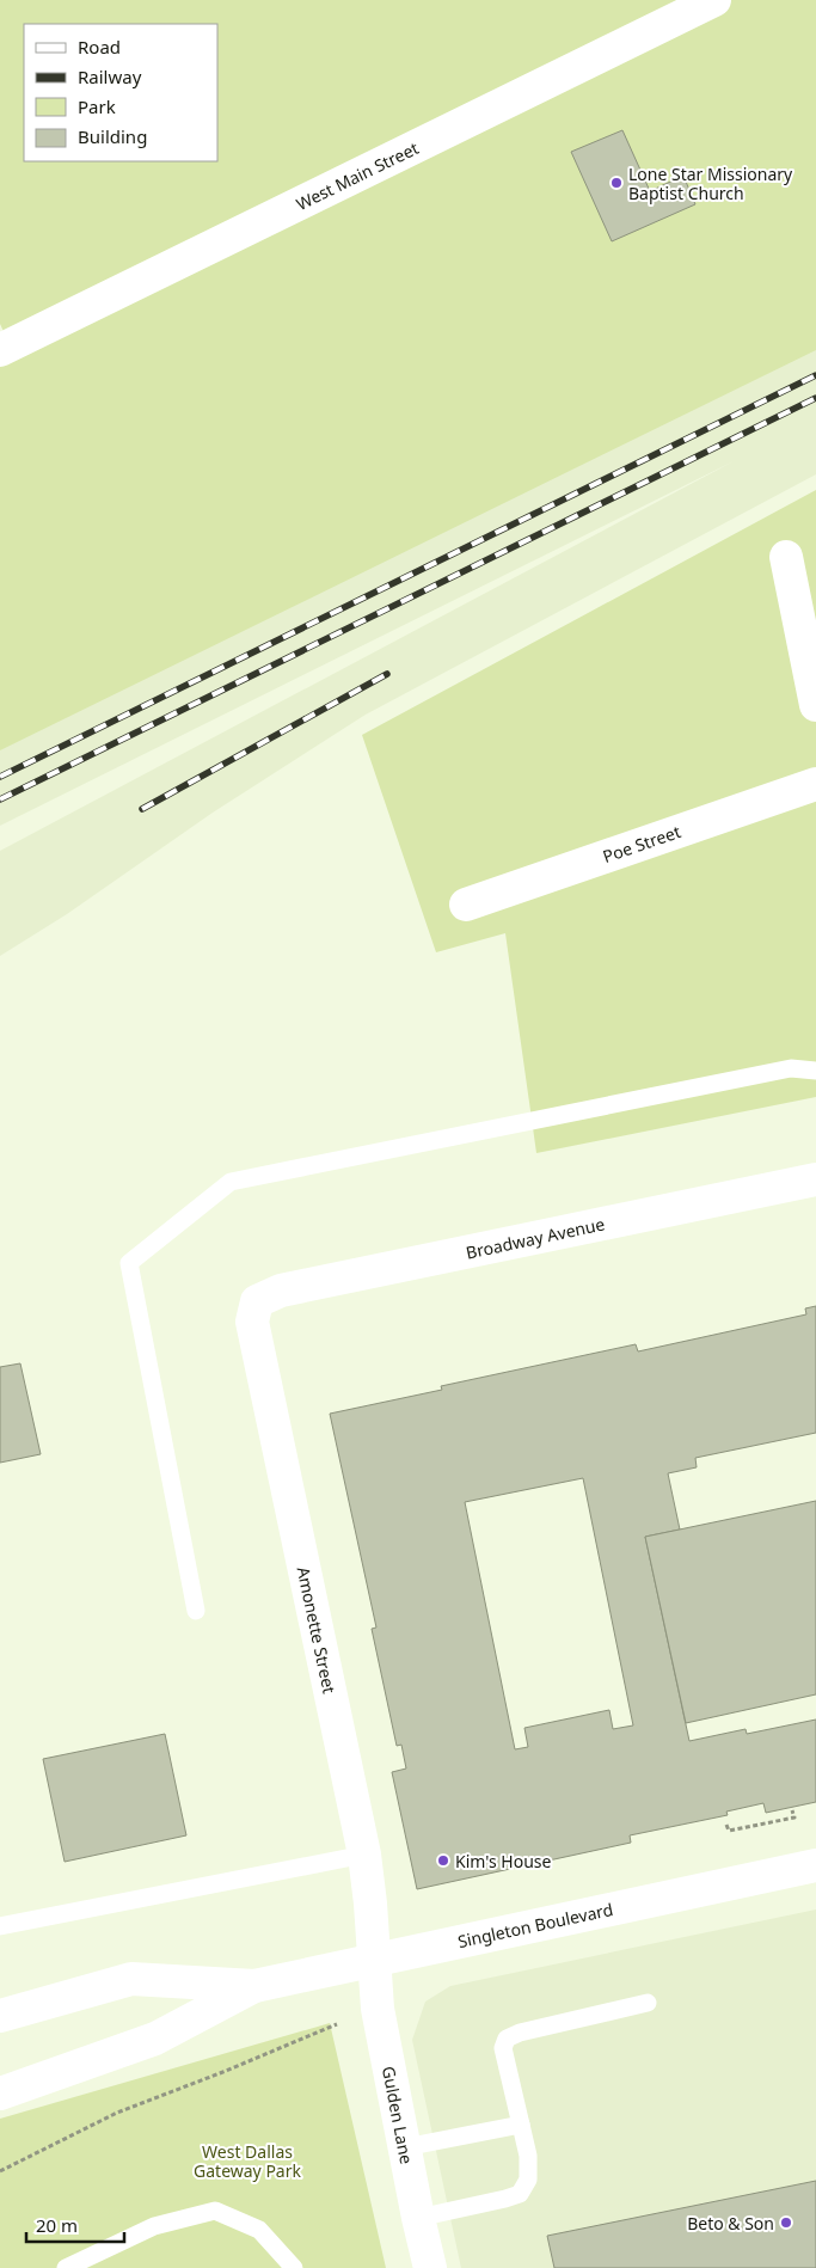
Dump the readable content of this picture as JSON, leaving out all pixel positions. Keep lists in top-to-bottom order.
{
  "streets": {
    "street": [
      "West Main Street",
      "Poe Street",
      "Broadway Avenue",
      "Amonette Street",
      "Singleton Boulevard",
      "Gulden Lane"
    ]
  },
  "crossings": [
    ["Broadway Avenue", "Amonette Street"],
    ["Amonette Street", "Singleton Boulevard"],
    ["Amonette Street", "Gulden Lane"],
    ["Singleton Boulevard", "Gulden Lane"]
  ],
  "parks": ["West Dallas Gateway Park"],
  "places": ["Lone Star Missionary Baptist Church", "Kim's House", "Beto & Son"],
  "legend": [
    "Road",
    "Railway",
    "Park",
    "Building"
  ],
  "scale_bar": "20 m"
}
